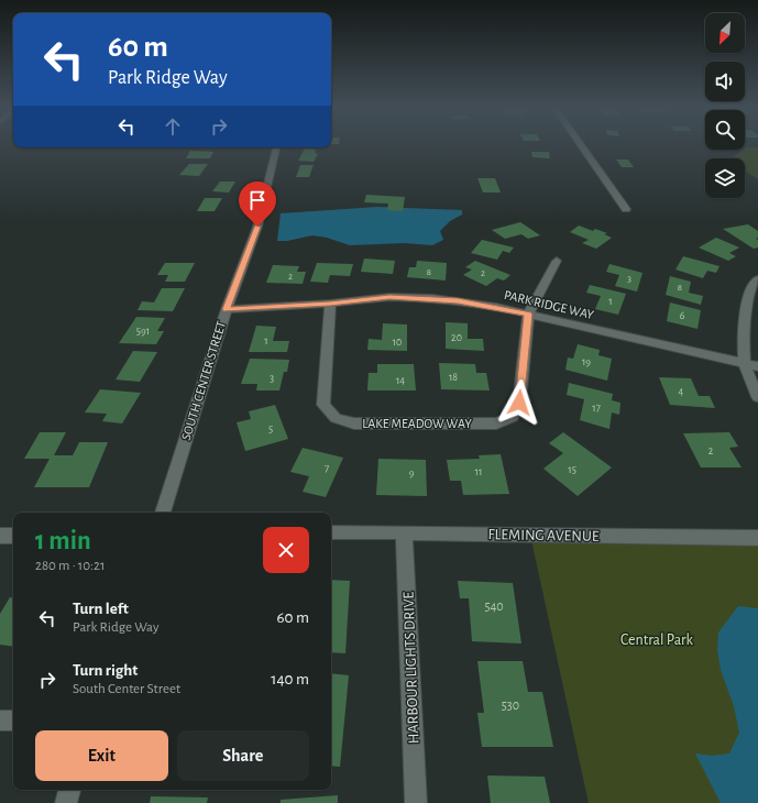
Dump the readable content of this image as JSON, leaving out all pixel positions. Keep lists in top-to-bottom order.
{
  "streets": {
    "street": [
      "PARK RIDGE WAY",
      "SOUTH CENTER STREET",
      "LAKE MEADOW WAY",
      "FLEMING AVENUE",
      "HARBOUR LIGHTS DRIVE"
    ]
  },
  "crossings": [
    ["PARK RIDGE WAY", "SOUTH CENTER STREET"],
    ["PARK RIDGE WAY", "LAKE MEADOW WAY"],
    ["FLEMING AVENUE", "HARBOUR LIGHTS DRIVE"]
  ],
  "parks": ["Central Park"],
  "house_numbers": [
    "8",
    "2",
    "2",
    "3",
    "8",
    "1",
    "6",
    "591",
    "20",
    "1",
    "10",
    "19",
    "18",
    "3",
    "14",
    "4",
    "17",
    "5",
    "2",
    "7",
    "15",
    "11",
    "9",
    "540",
    "530"
  ],
  "north": "bottom left",
  "page": {
    "turn": ["60 m", "Park Ridge Way"],
    "heading": ["1 min", "280 m · 10:21"],
    "list": [
      {
        "name": "Turn left",
        "note": "Park Ridge Way",
        "value": "60 m"
      },
      {
        "name": "Turn right",
        "note": "South Center Street",
        "value": "140 m"
      }
    ],
    "buttons": ["Exit", "Share"]
  }
}
